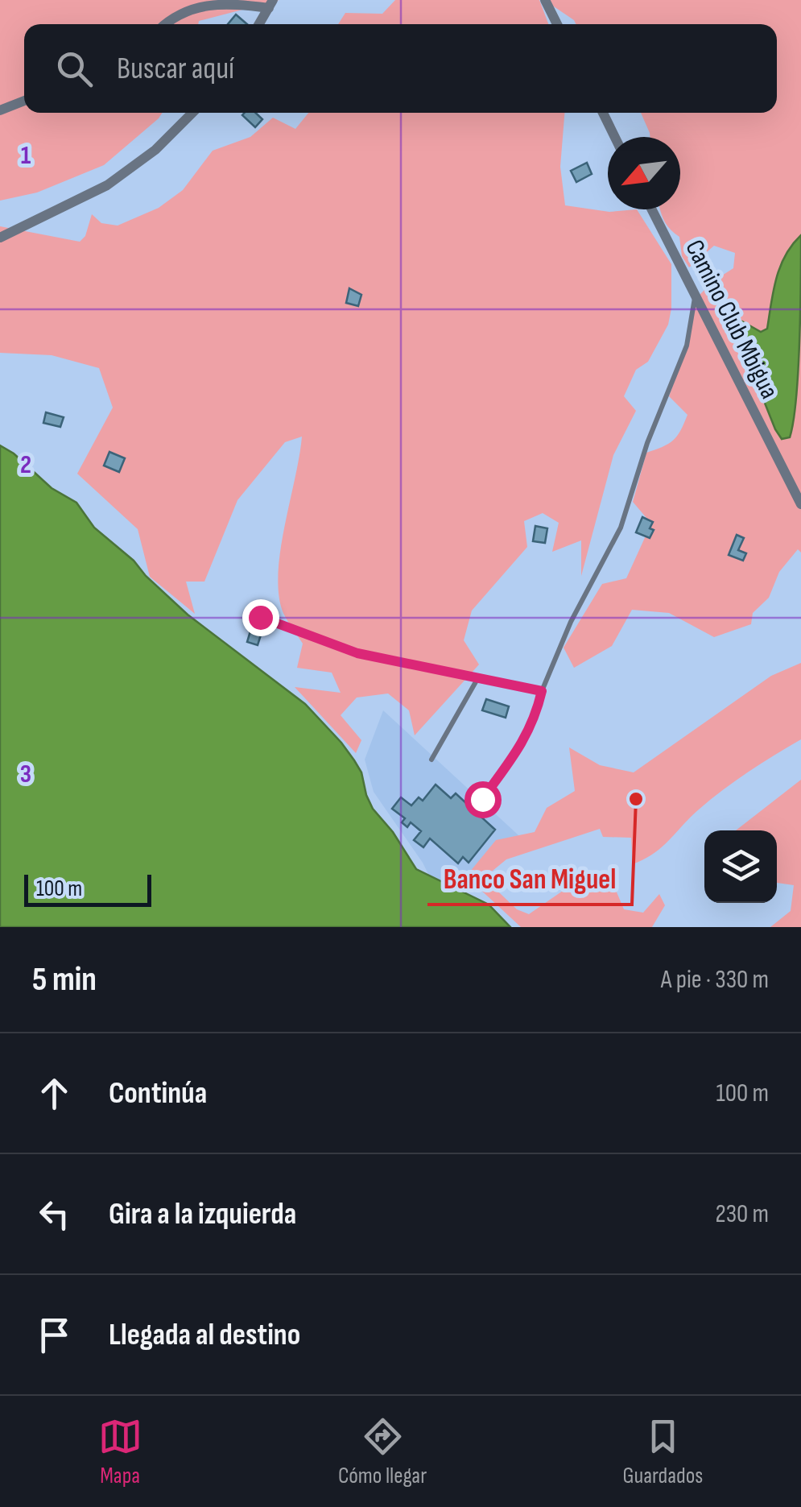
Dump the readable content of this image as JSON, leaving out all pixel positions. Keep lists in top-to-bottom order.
{
  "streets": {
    "street": ["Camino Club Mbigua"]
  },
  "places": ["Banco San Miguel"],
  "scale_bar": "100 m",
  "north": "bottom left",
  "page": {
    "search": "Buscar aquí",
    "scale": "100 m",
    "heading": ["5 min", "A pie · 330 m"],
    "list": [
      ["Continúa", "100 m"],
      ["Gira a la izquierda", "230 m"],
      "Llegada al destino"
    ],
    "nav": ["Mapa", "Cómo llegar", "Guardados"]
  },
  "grid": {
    "rows": ["1", "2", "3"]
  }
}
